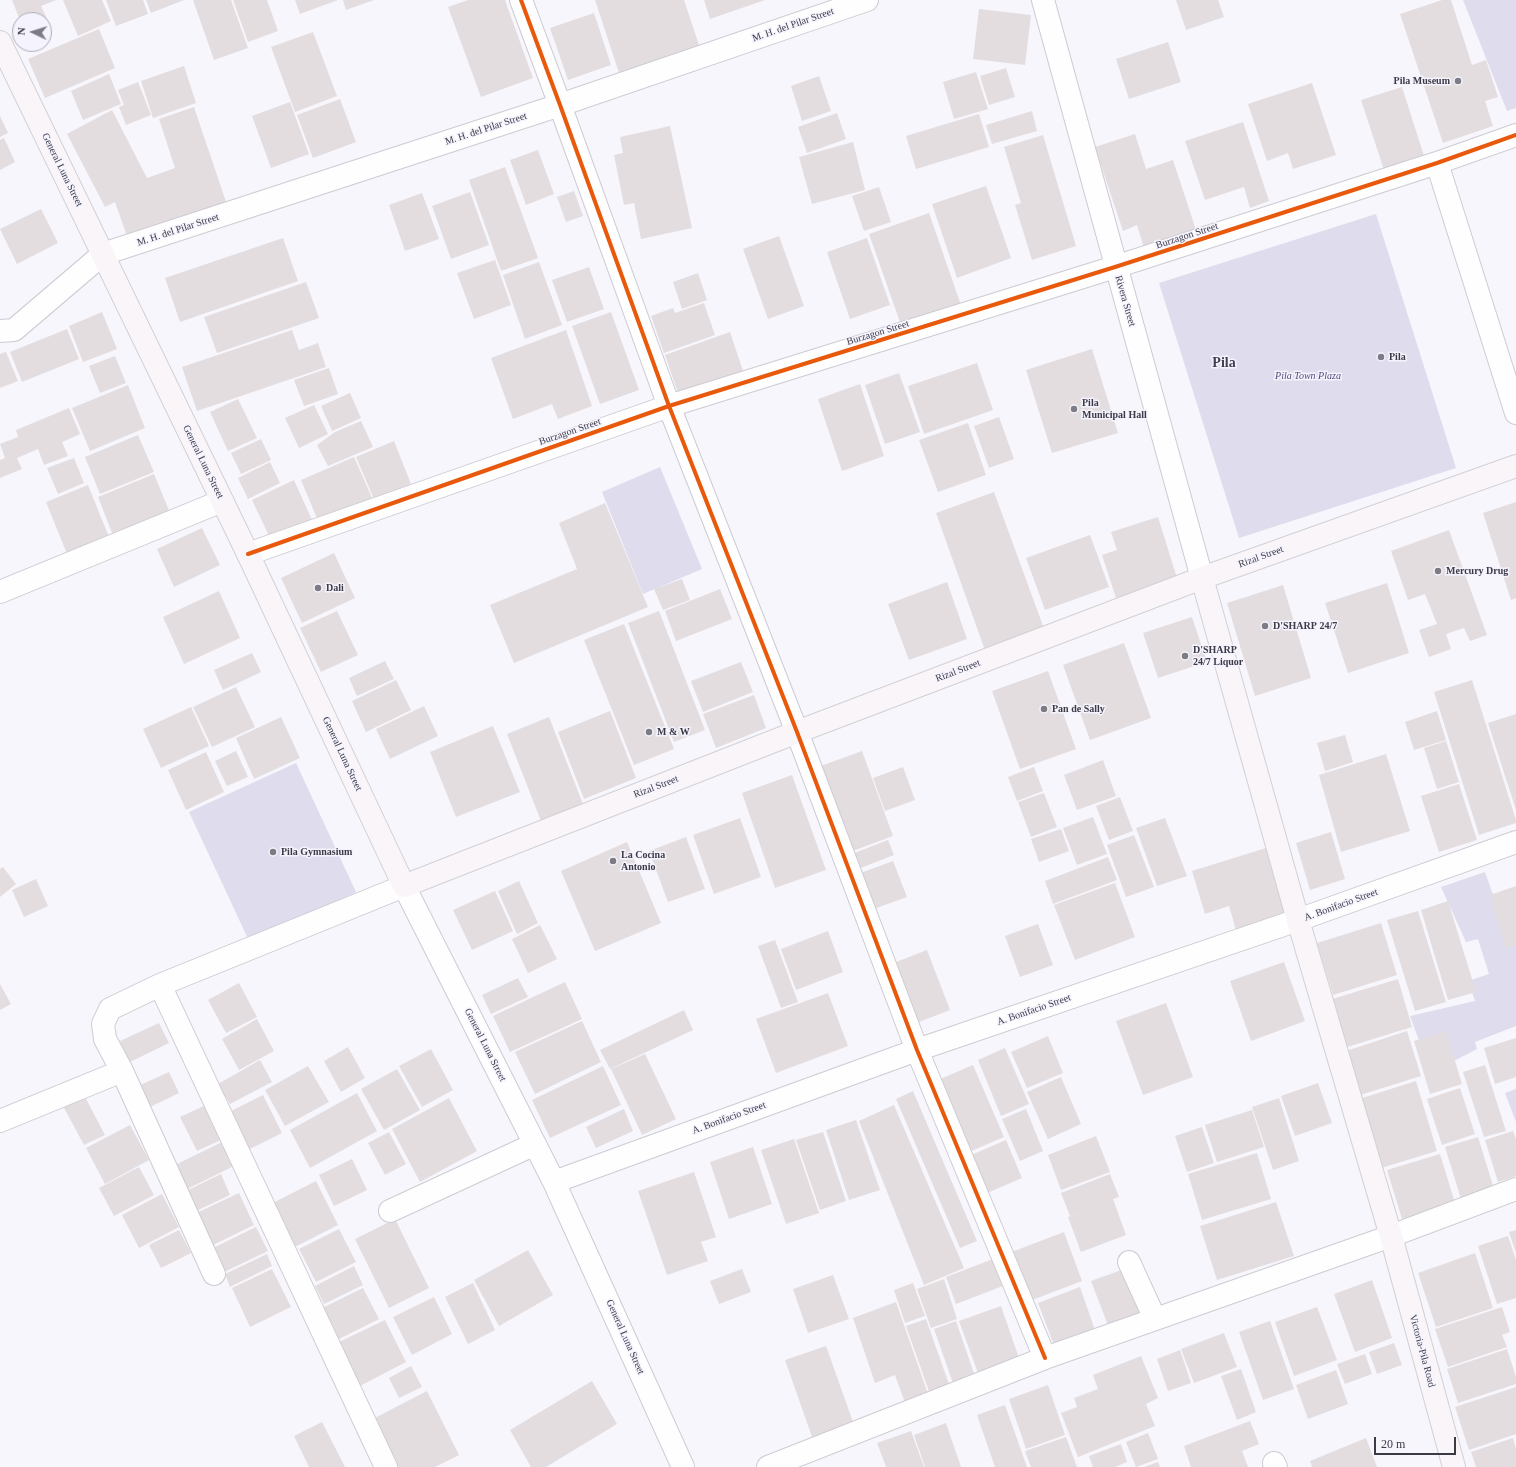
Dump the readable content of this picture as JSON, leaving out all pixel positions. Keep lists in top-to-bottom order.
{
  "streets": {
    "main road": ["General Luna Street", "Rizal Street", "Victoria-Pila Road"],
    "street": [
      "M. H. del Pilar Street",
      "Burzagon Street",
      "Rivera Street",
      "A. Bonifacio Street"
    ]
  },
  "crossings": [
    ["M. H. del Pilar Street", "General Luna Street"],
    ["General Luna Street", "Burzagon Street"],
    ["General Luna Street", "Rizal Street"],
    ["General Luna Street", "A. Bonifacio Street"],
    ["Burzagon Street", "Rivera Street"],
    ["Rivera Street", "Rizal Street"],
    ["Rivera Street", "Victoria-Pila Road"],
    ["Rizal Street", "Victoria-Pila Road"],
    ["A. Bonifacio Street", "Victoria-Pila Road"]
  ],
  "districts": ["Pila"],
  "parks": ["Pila Town Plaza"],
  "places": [
    "Pila Museum",
    "Pila",
    "Pila Municipal Hall",
    "Mercury Drug",
    "Dali",
    "D'SHARP 24/7",
    "D'SHARP 24/7 Liquor",
    "Pan de Sally",
    "M & W",
    "Pila Gymnasium",
    "La Cocina Antonio"
  ],
  "scale_bar": "20 m",
  "north": "left"
}
